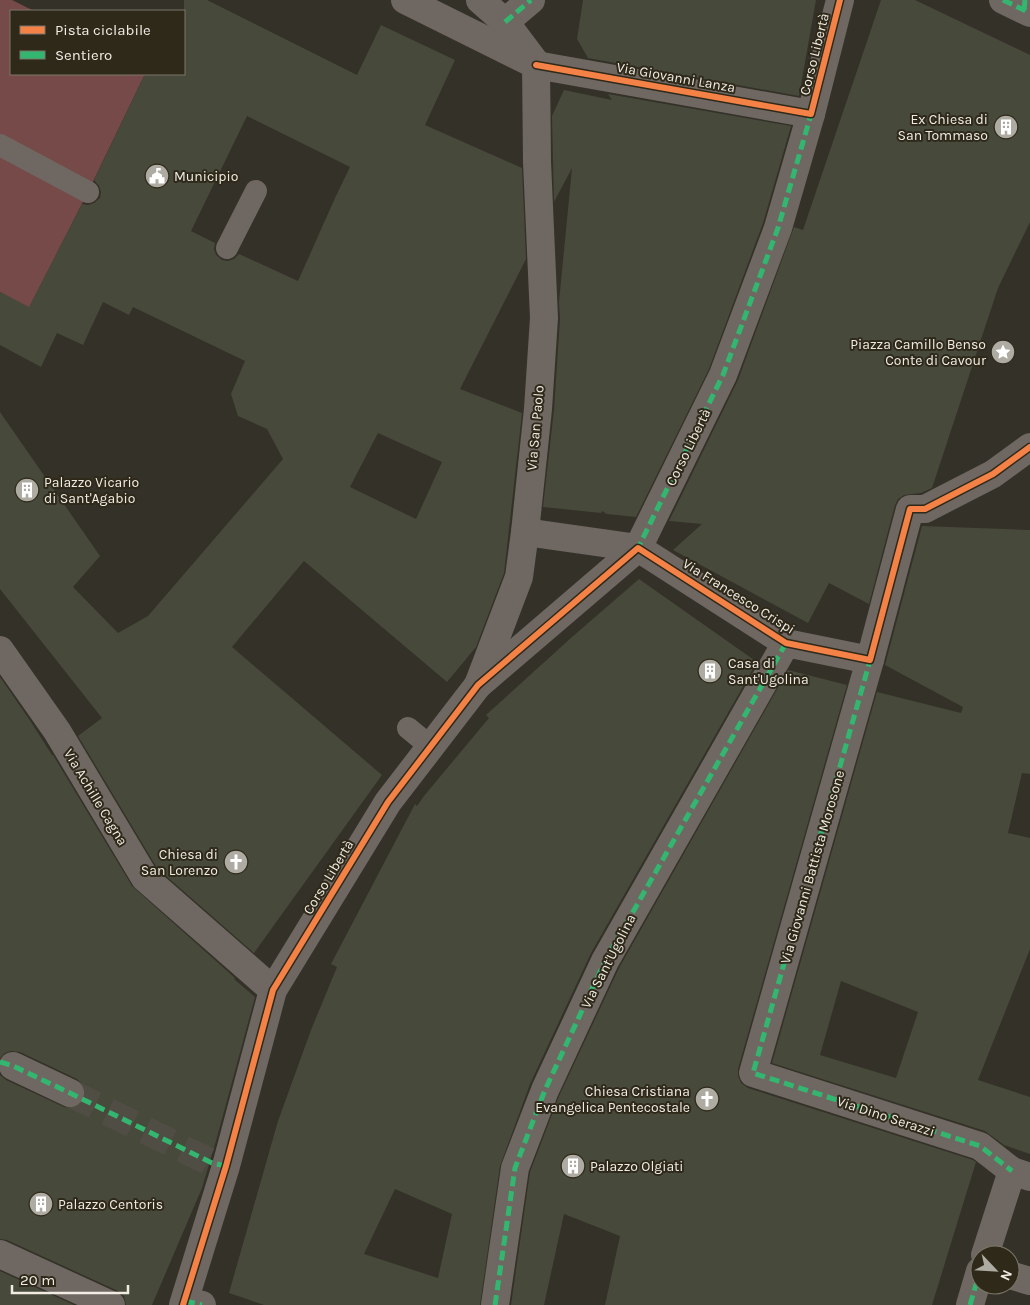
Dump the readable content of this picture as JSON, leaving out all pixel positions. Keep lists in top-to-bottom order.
{
  "streets": {
    "street": [
      "Corso Libertà",
      "Via Giovanni Lanza",
      "Via San Paolo",
      "Via Francesco Crispi",
      "Via Achille Cagna",
      "Via Giovanni Battista Morosone",
      "Via Sant'Ugolina",
      "Via Dino Serazzi"
    ]
  },
  "crossings": [
    ["Corso Libertà", "Via Giovanni Lanza"],
    ["Corso Libertà", "Via San Paolo"],
    ["Corso Libertà", "Via Francesco Crispi"],
    ["Corso Libertà", "Via Achille Cagna"],
    ["Via Giovanni Lanza", "Via San Paolo"],
    ["Via Francesco Crispi", "Via Giovanni Battista Morosone"],
    ["Via Francesco Crispi", "Via Sant'Ugolina"],
    ["Via Giovanni Battista Morosone", "Via Dino Serazzi"]
  ],
  "places": {
    "building": [
      "Ex Chiesa di San Tommaso",
      "Palazzo Vicario di Sant'Agabio",
      "Casa di Sant'Ugolina",
      "Palazzo Olgiati",
      "Palazzo Centoris"
    ],
    "public building": ["Municipio"],
    "place": ["Piazza Camillo Benso Conte di Cavour"],
    "church": ["Chiesa di San Lorenzo", "Chiesa Cristiana Evangelica Pentecostale"]
  },
  "legend": ["Pista ciclabile", "Sentiero"],
  "scale_bar": "20 m",
  "north": "bottom right"
}
